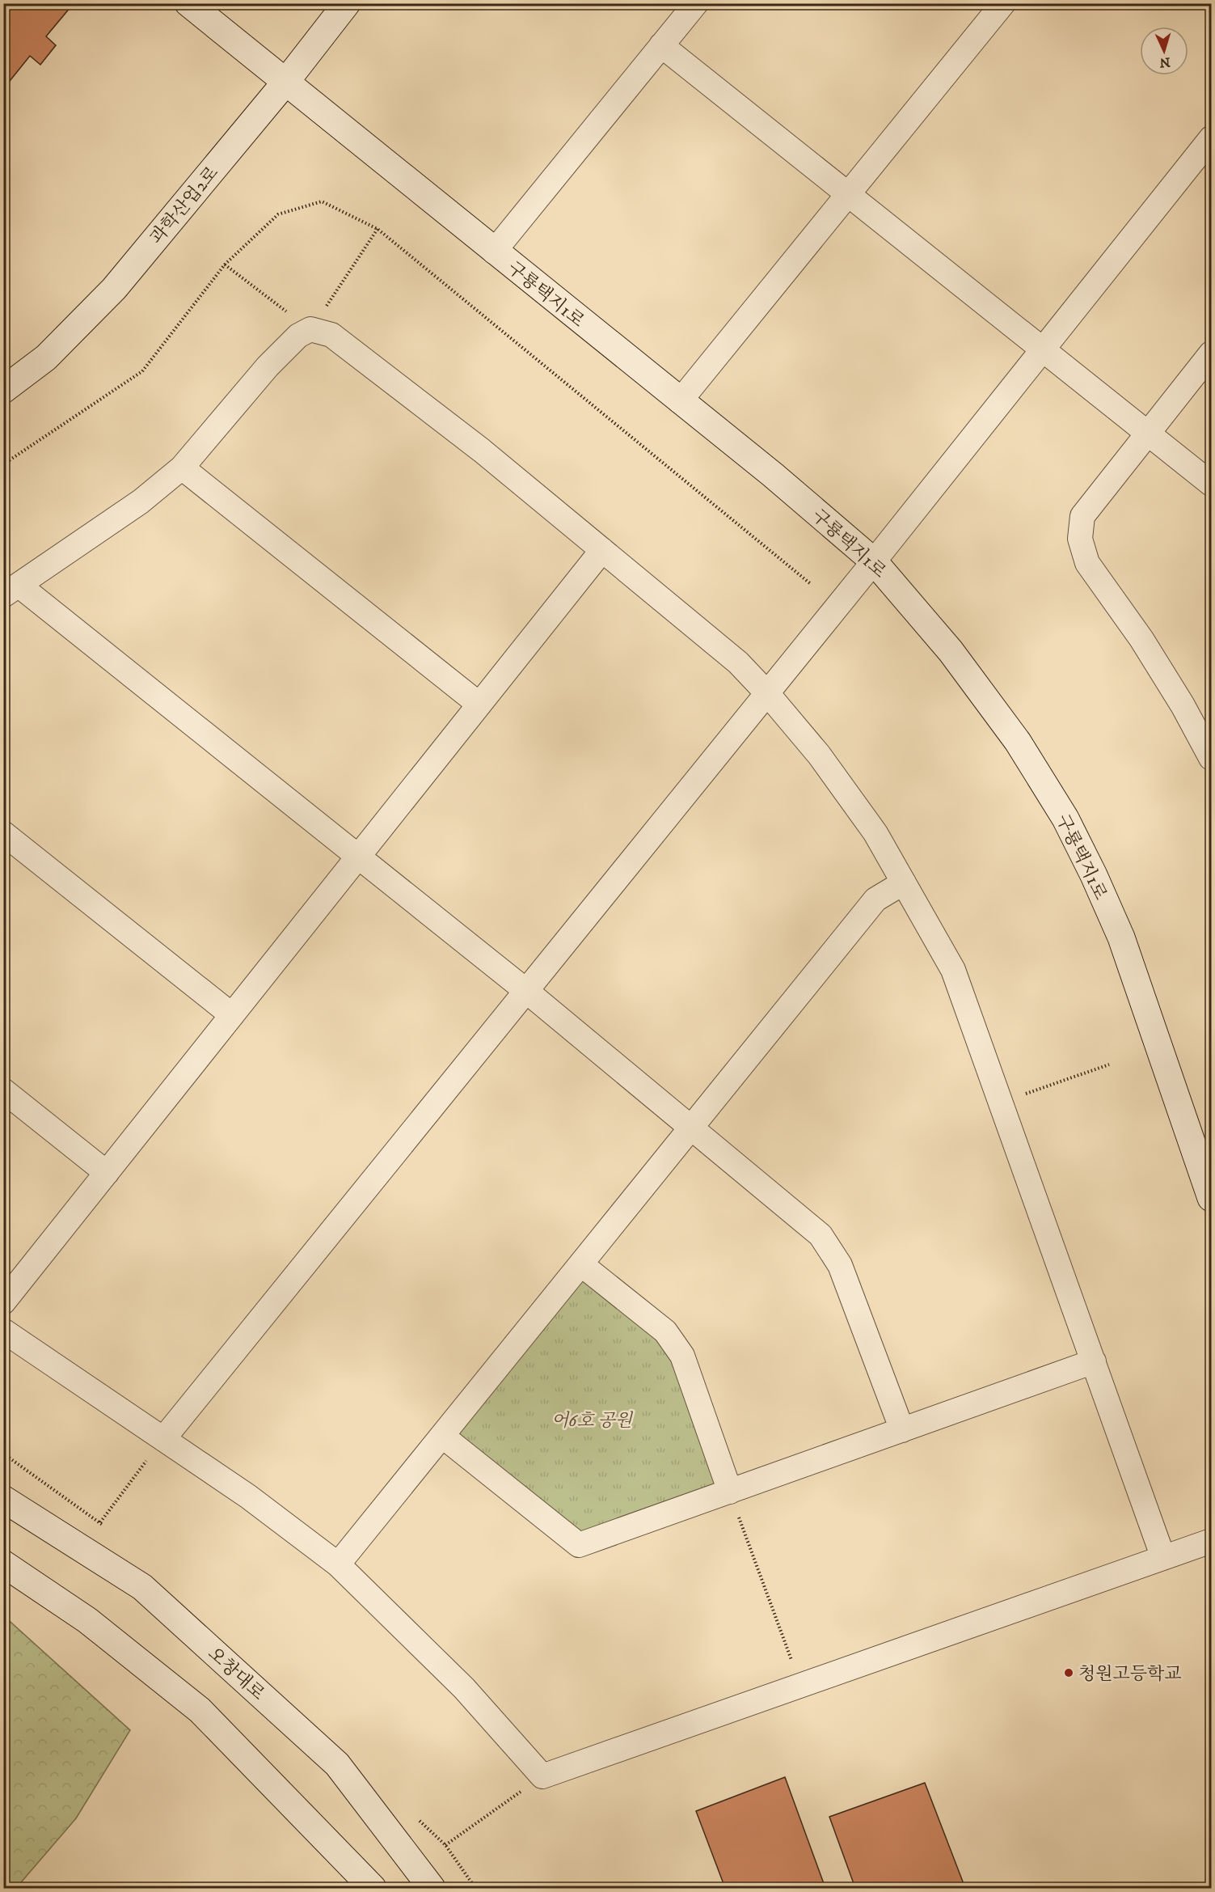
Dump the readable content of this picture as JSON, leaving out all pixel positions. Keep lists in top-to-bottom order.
{
  "streets": {
    "street": ["과학산업2로", "구룡택지1로", "오창대로"]
  },
  "crossings": [
    ["과학산업2로", "구룡택지1로"]
  ],
  "parks": ["어6호 공원"],
  "places": ["청원고등학교"],
  "north": "bottom"
}
